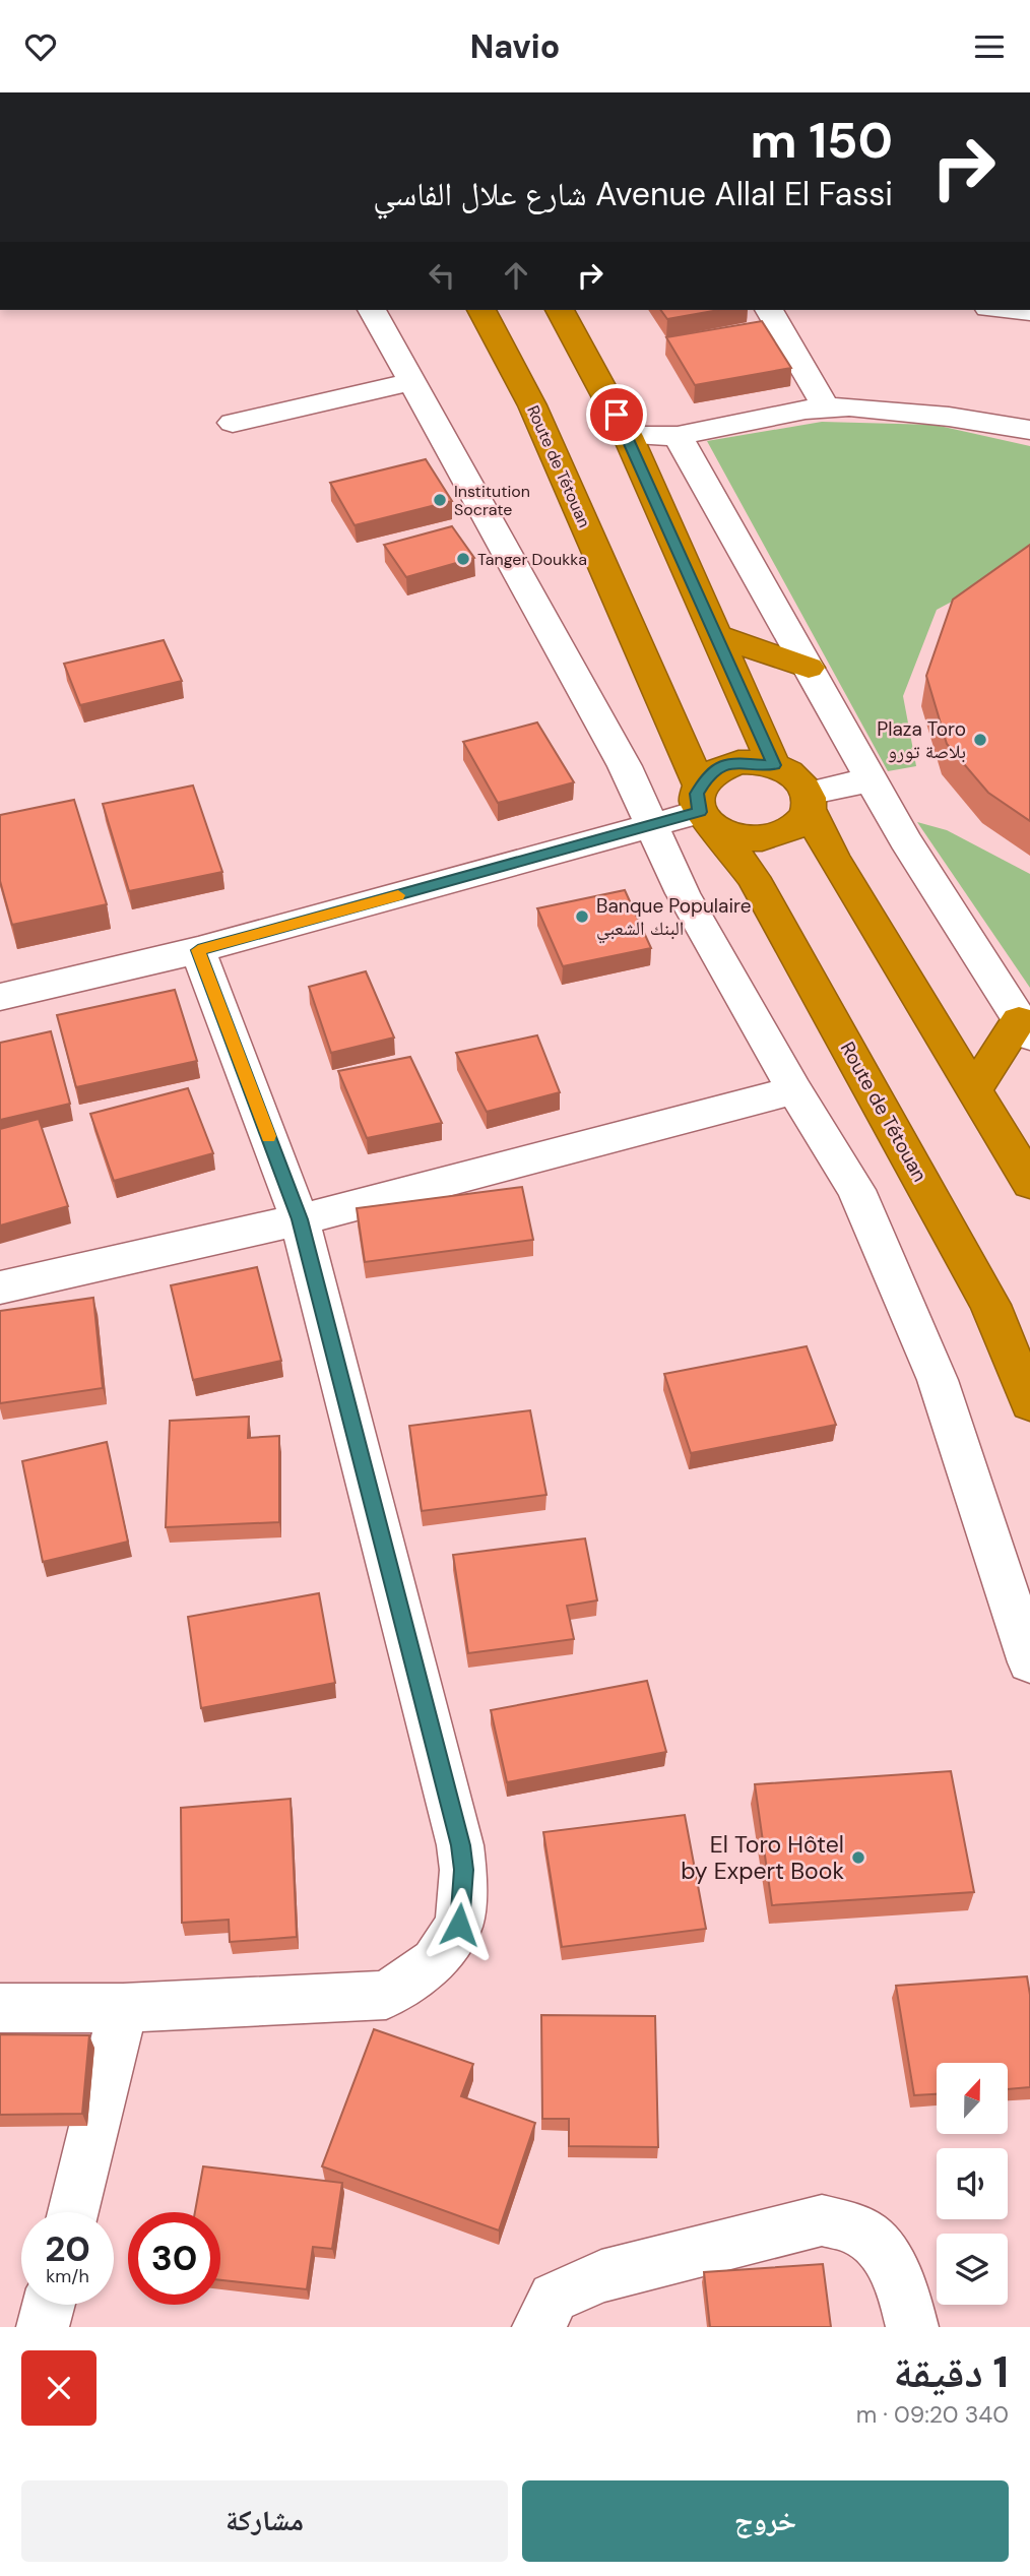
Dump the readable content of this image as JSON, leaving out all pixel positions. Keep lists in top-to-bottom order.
{
  "streets": {
    "highway": ["Route de Tétouan"]
  },
  "places": [
    "Institution Socrate",
    "Tanger Doukka",
    "Plaza Toro بلاصة تورو",
    "Banque Populaire البنك الشعبي",
    "El Toro Hôtel by Expert Book"
  ],
  "north": "top",
  "page": {
    "header": "Navio",
    "turn": ["150 m", "Avenue Allal El Fassi شارع علال الفاسي"],
    "speed": "20 km/h",
    "limit": "30",
    "heading": ["1 دقيقة", "340 m · 09:20"],
    "buttons": ["خروج", "مشاركة"]
  }
}
